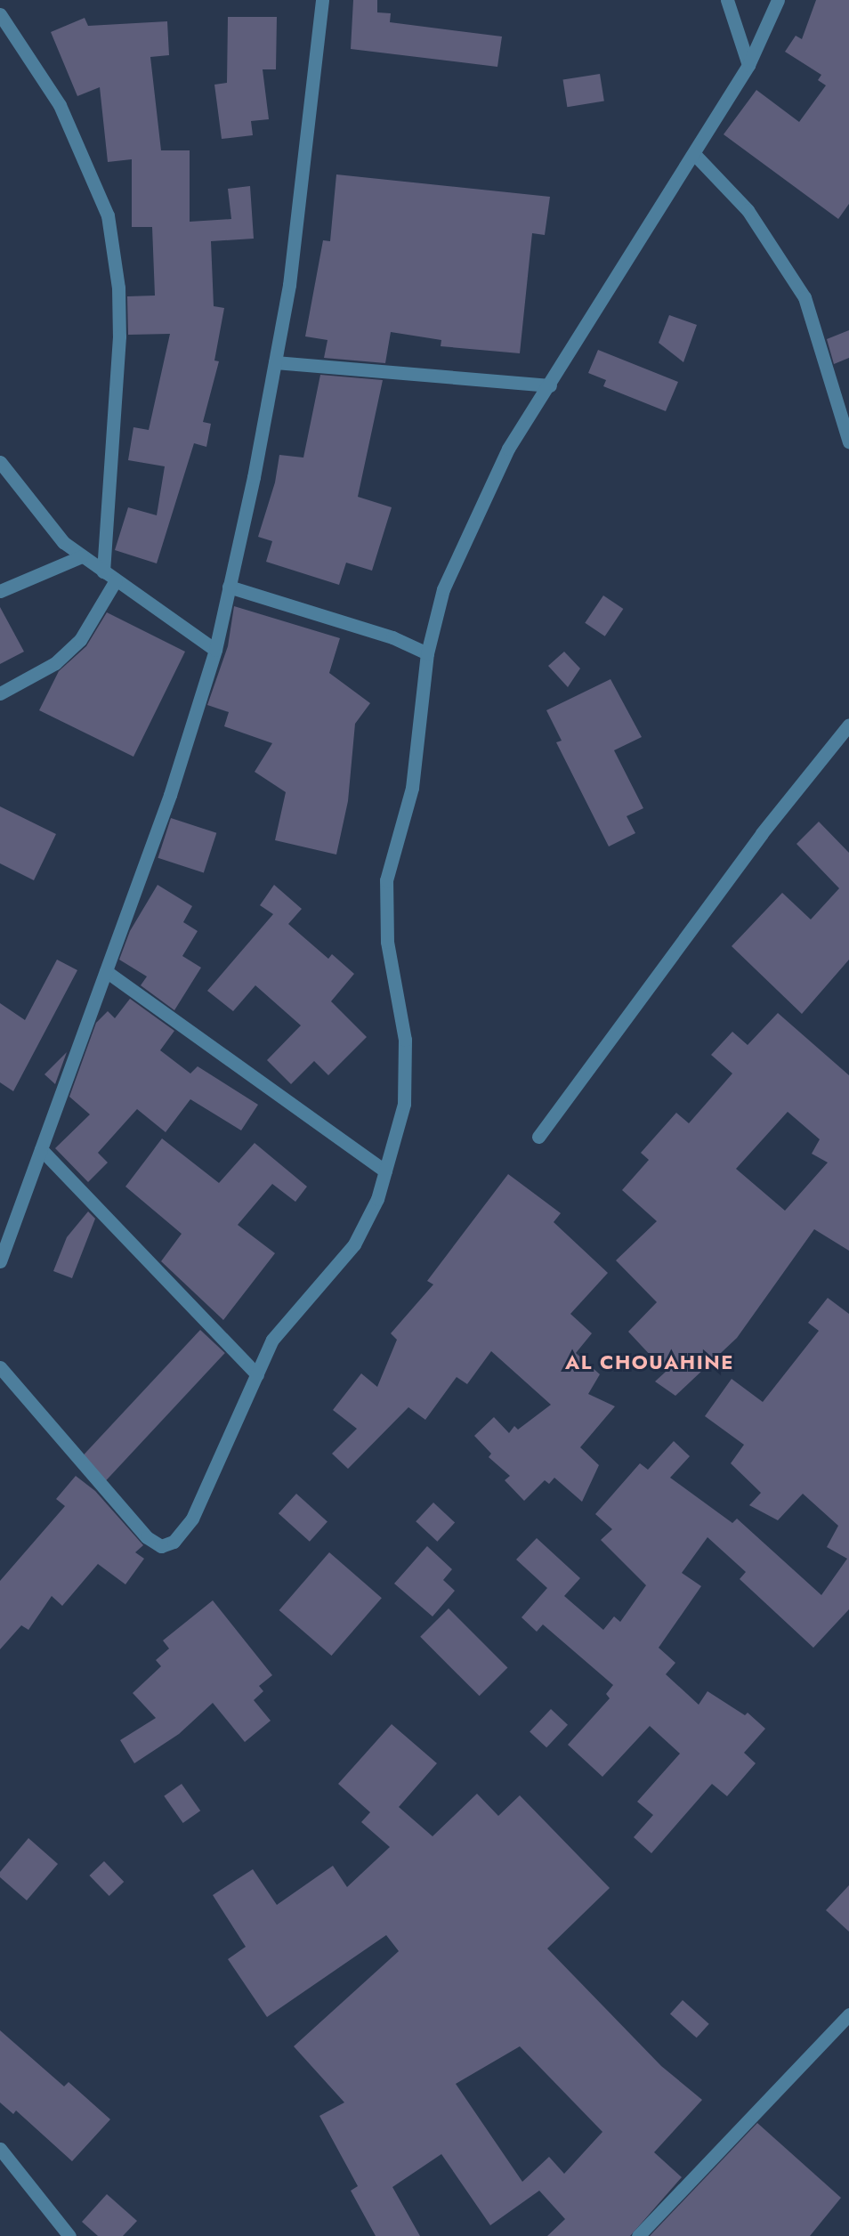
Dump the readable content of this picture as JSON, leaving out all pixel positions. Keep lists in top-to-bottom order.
{
  "districts": ["AL CHOUAHINE"]
}
